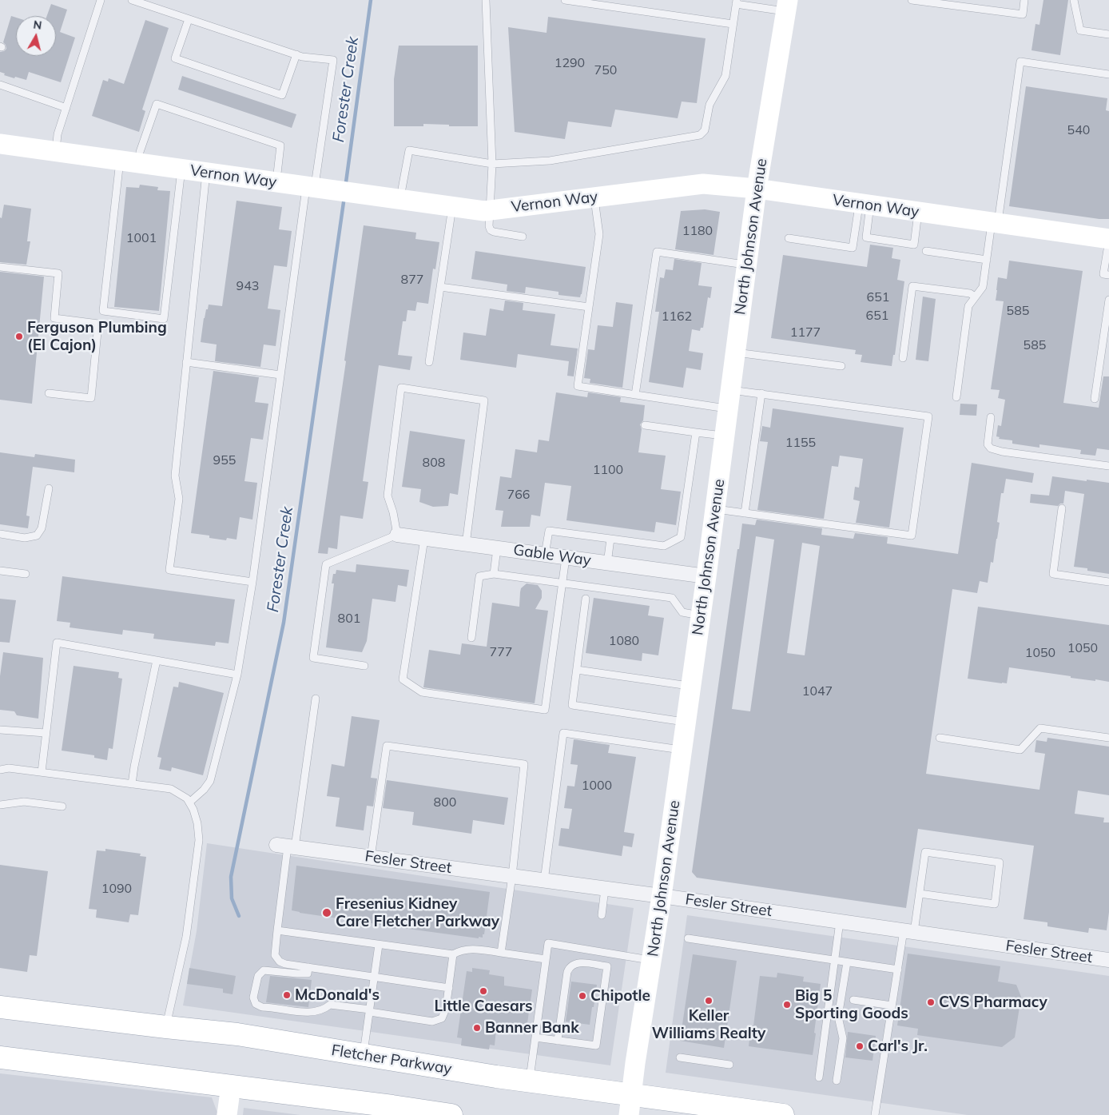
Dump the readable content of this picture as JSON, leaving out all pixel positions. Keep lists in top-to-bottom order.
{
  "streets": {
    "main road": ["Fletcher Parkway"],
    "street": [
      "Vernon Way",
      "North Johnson Avenue",
      "Gable Way",
      "Fesler Street"
    ]
  },
  "crossings": [
    ["Vernon Way", "North Johnson Avenue"],
    ["North Johnson Avenue", "Gable Way"],
    ["North Johnson Avenue", "Fesler Street"],
    ["North Johnson Avenue", "Fletcher Parkway"]
  ],
  "water": ["Forester Creek"],
  "places": [
    "Ferguson Plumbing (El Cajon)",
    "Fresenius Kidney Care Fletcher Parkway",
    "Little Caesars",
    "McDonald's",
    "Chipotle",
    "Keller Williams Realty",
    "CVS Pharmacy",
    "Big 5 Sporting Goods",
    "Banner Bank",
    "Carl's Jr."
  ],
  "house_numbers": [
    "1290",
    "750",
    "540",
    "1180",
    "1001",
    "877",
    "943",
    "651",
    "585",
    "651",
    "1162",
    "1177",
    "585",
    "1155",
    "955",
    "808",
    "1100",
    "766",
    "801",
    "1080",
    "1050",
    "777",
    "1050",
    "1047",
    "1000",
    "800",
    "1090"
  ],
  "north": "top"
}
